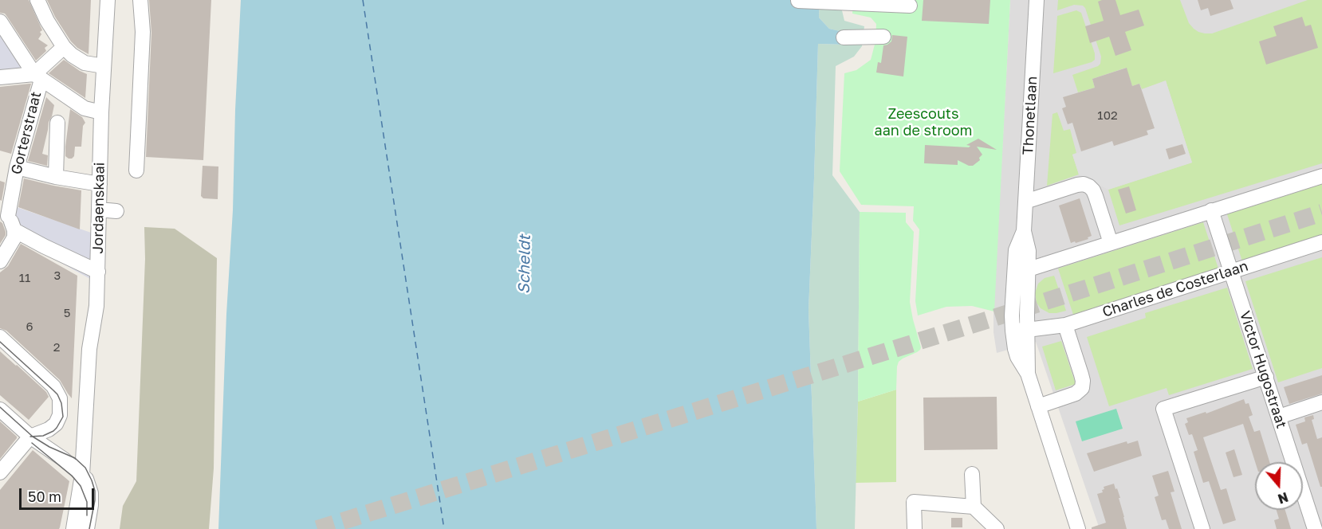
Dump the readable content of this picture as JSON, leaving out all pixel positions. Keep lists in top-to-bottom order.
{
  "streets": {
    "street": [
      "Thonetlaan",
      "Gorterstraat",
      "Jordaenskaai",
      "Charles de Costerlaan",
      "Victor Hugostraat"
    ]
  },
  "crossings": [
    ["Thonetlaan", "Charles de Costerlaan"],
    ["Charles de Costerlaan", "Victor Hugostraat"]
  ],
  "water": ["Scheldt"],
  "parks": ["Zeescouts aan de stroom"],
  "house_numbers": [
    "102",
    "3",
    "11",
    "5",
    "6",
    "2"
  ],
  "scale_bar": "50 m",
  "north": "bottom"
}
